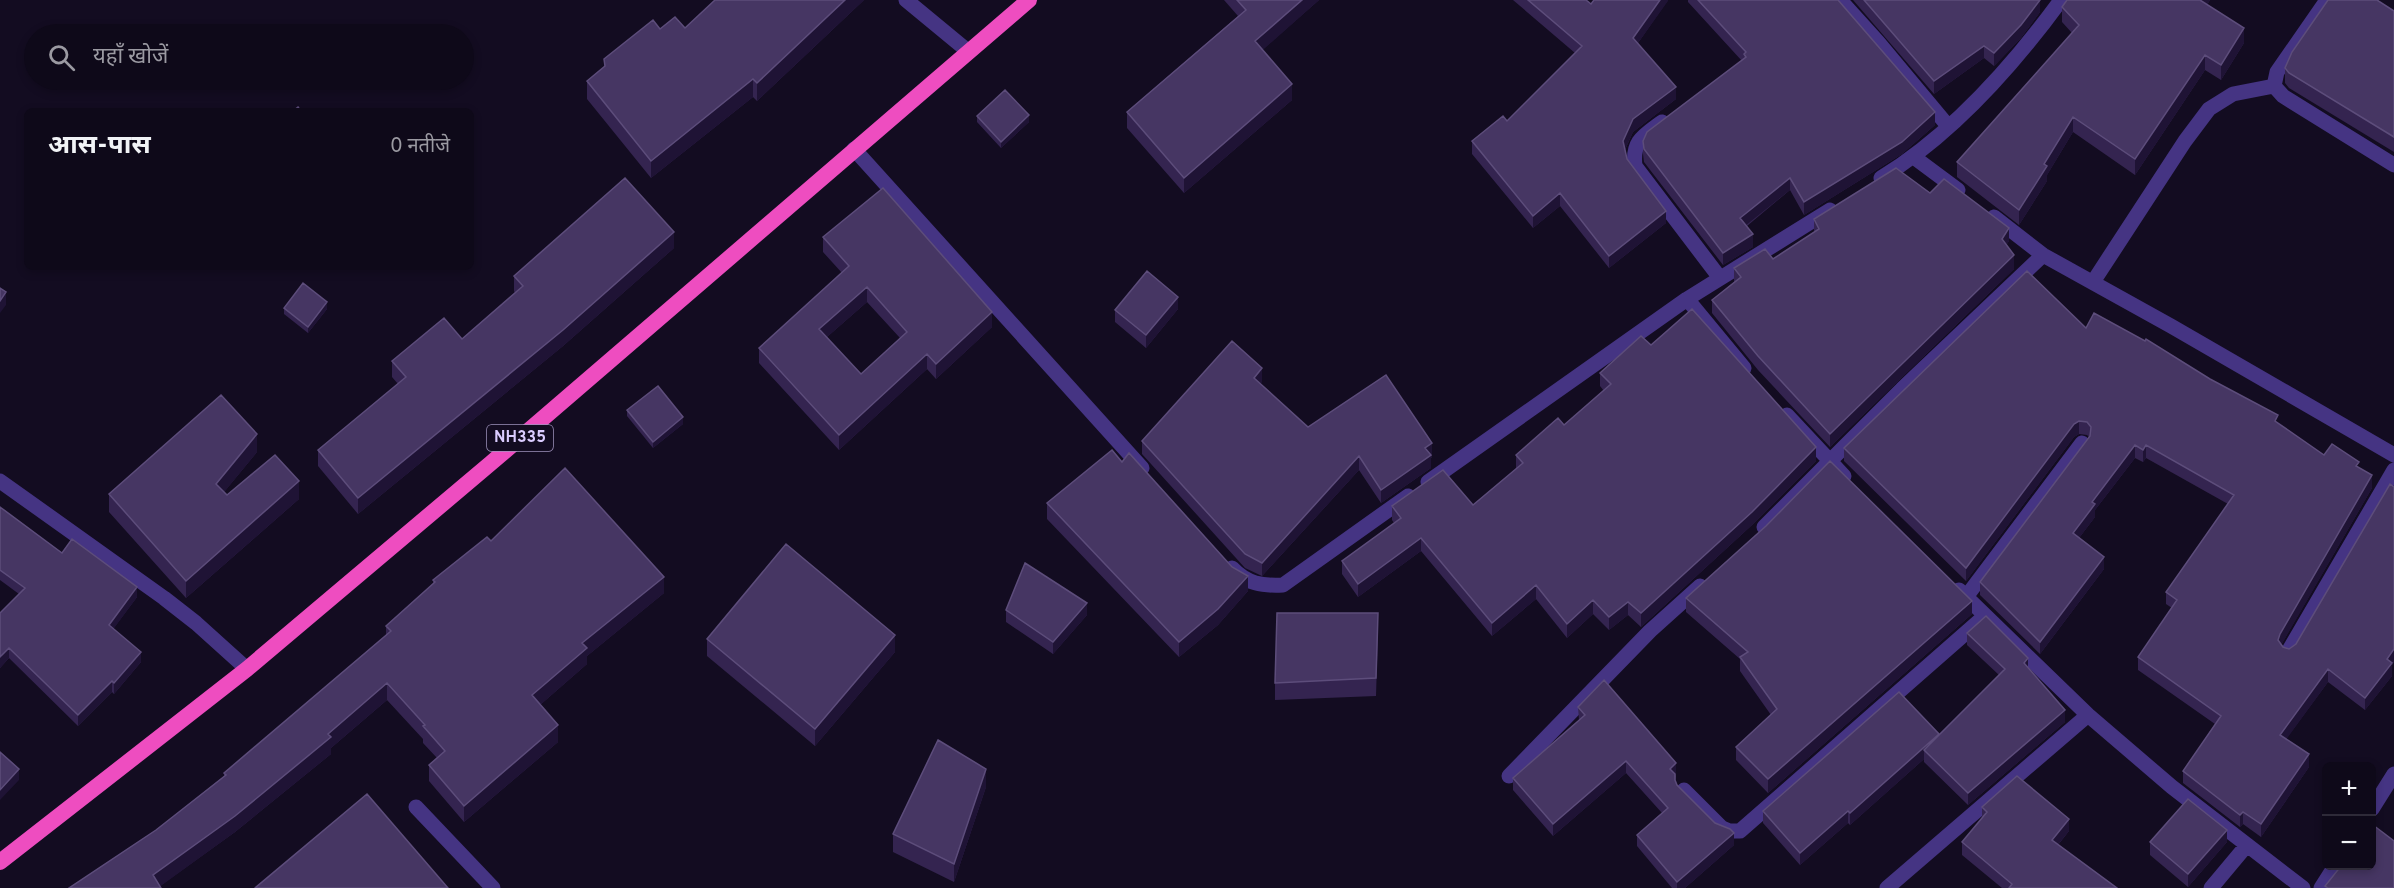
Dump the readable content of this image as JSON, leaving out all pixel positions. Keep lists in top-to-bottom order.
{
  "streets": {
    "highway": ["NH335"]
  },
  "page": {
    "search": "यहाँ खोजें",
    "heading": ["आस-पास", "0 नतीजे"],
    "map_buttons": ["+", "−"]
  }
}
